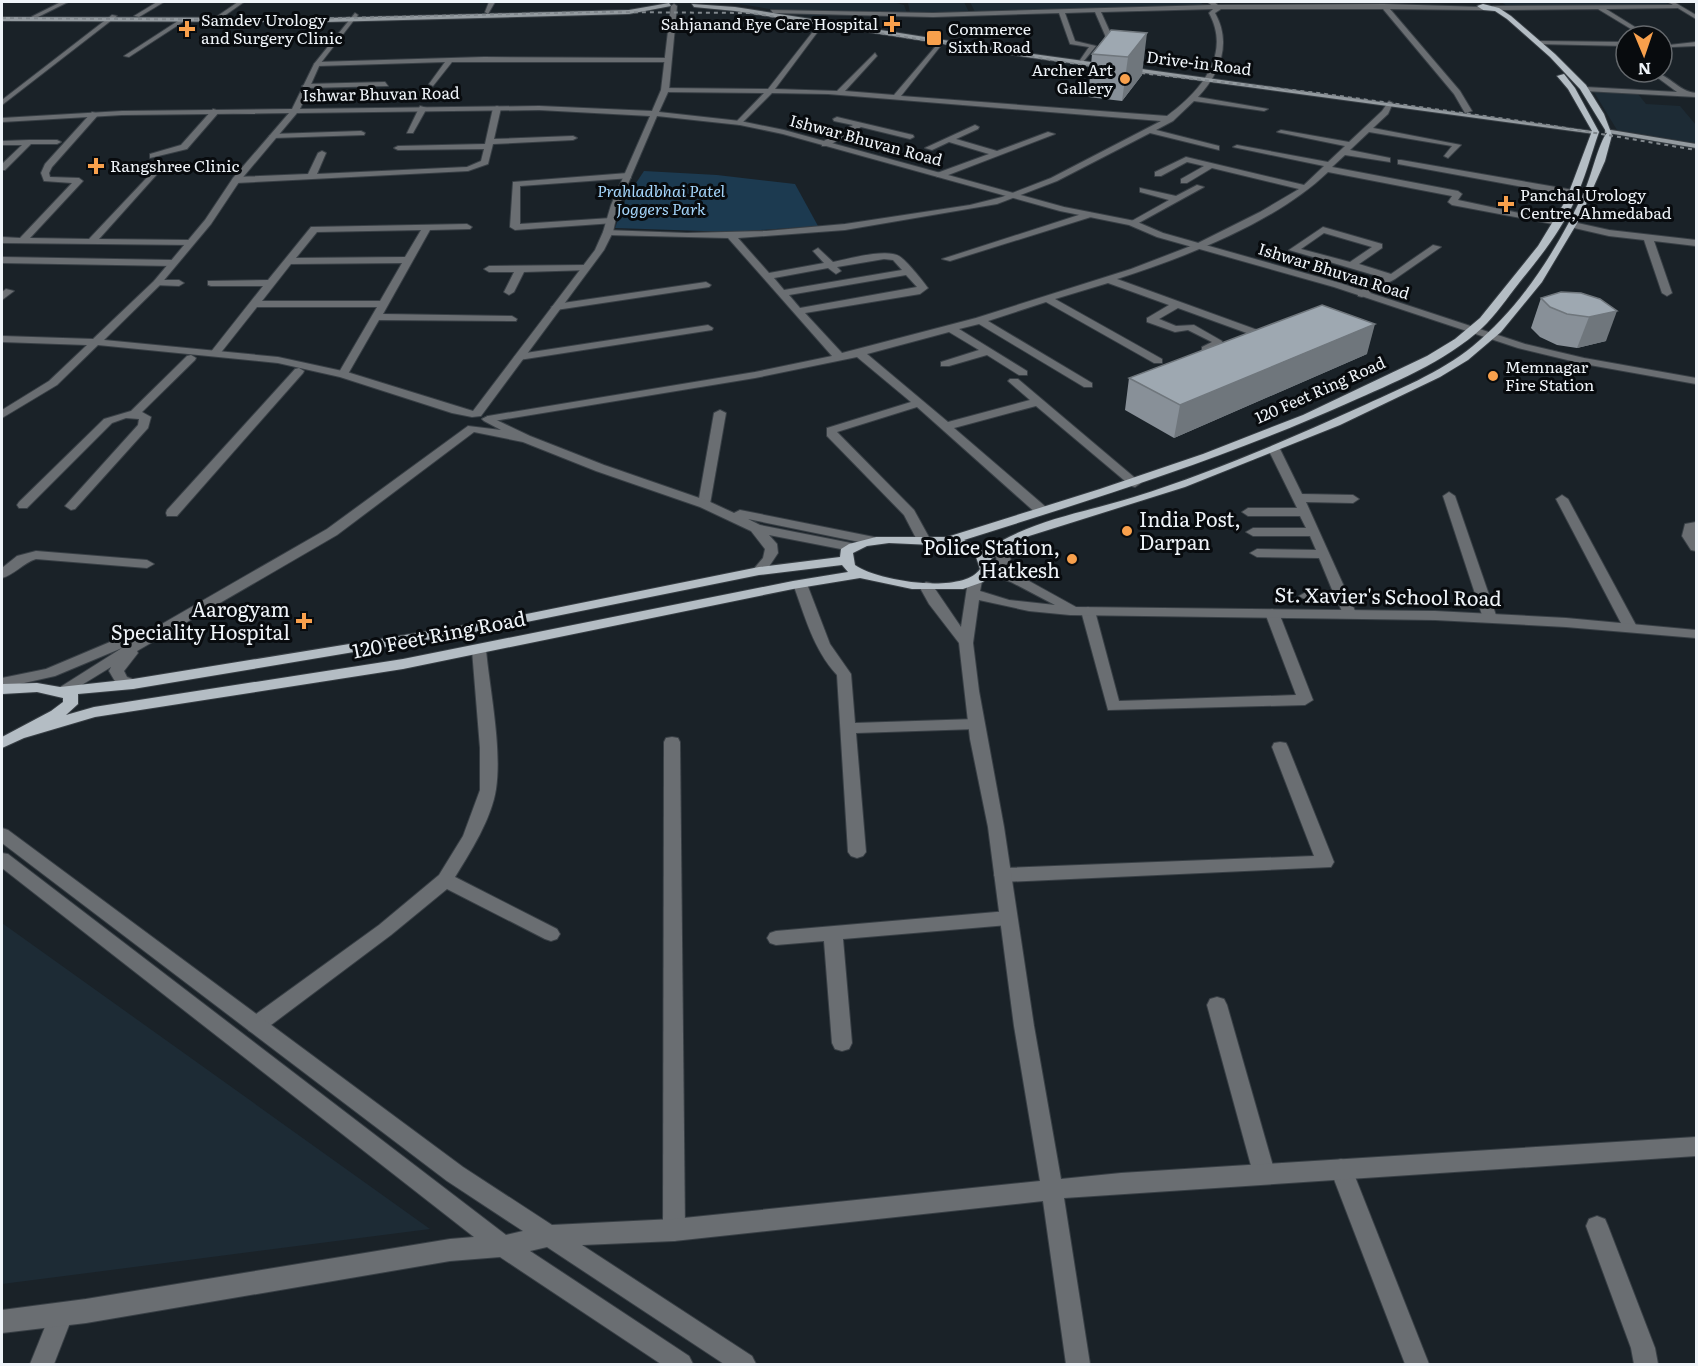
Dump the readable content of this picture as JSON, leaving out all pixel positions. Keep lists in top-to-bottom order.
{
  "streets": {
    "main road": ["Drive-in Road", "120 Feet Ring Road"],
    "street": ["Ishwar Bhuvan Road", "St. Xavier's School Road"]
  },
  "crossings": [
    ["Drive-in Road", "120 Feet Ring Road"],
    ["Ishwar Bhuvan Road", "120 Feet Ring Road"],
    ["120 Feet Ring Road", "St. Xavier's School Road"]
  ],
  "parks": ["Prahladbhai Patel Joggers Park"],
  "places": {
    "health": [
      "Sahjanand Eye Care Hospital",
      "Samdev Urology and Surgery Clinic",
      "Rangshree Clinic",
      "Panchal Urology Centre, Ahmedabad",
      "Aarogyam Speciality Hospital"
    ],
    "transit": ["Commerce Sixth Road"],
    "other": [
      "Archer Art Gallery",
      "Memnagar Fire Station",
      "India Post, Darpan",
      "Police Station, Hatkesh"
    ]
  },
  "north": "bottom"
}
